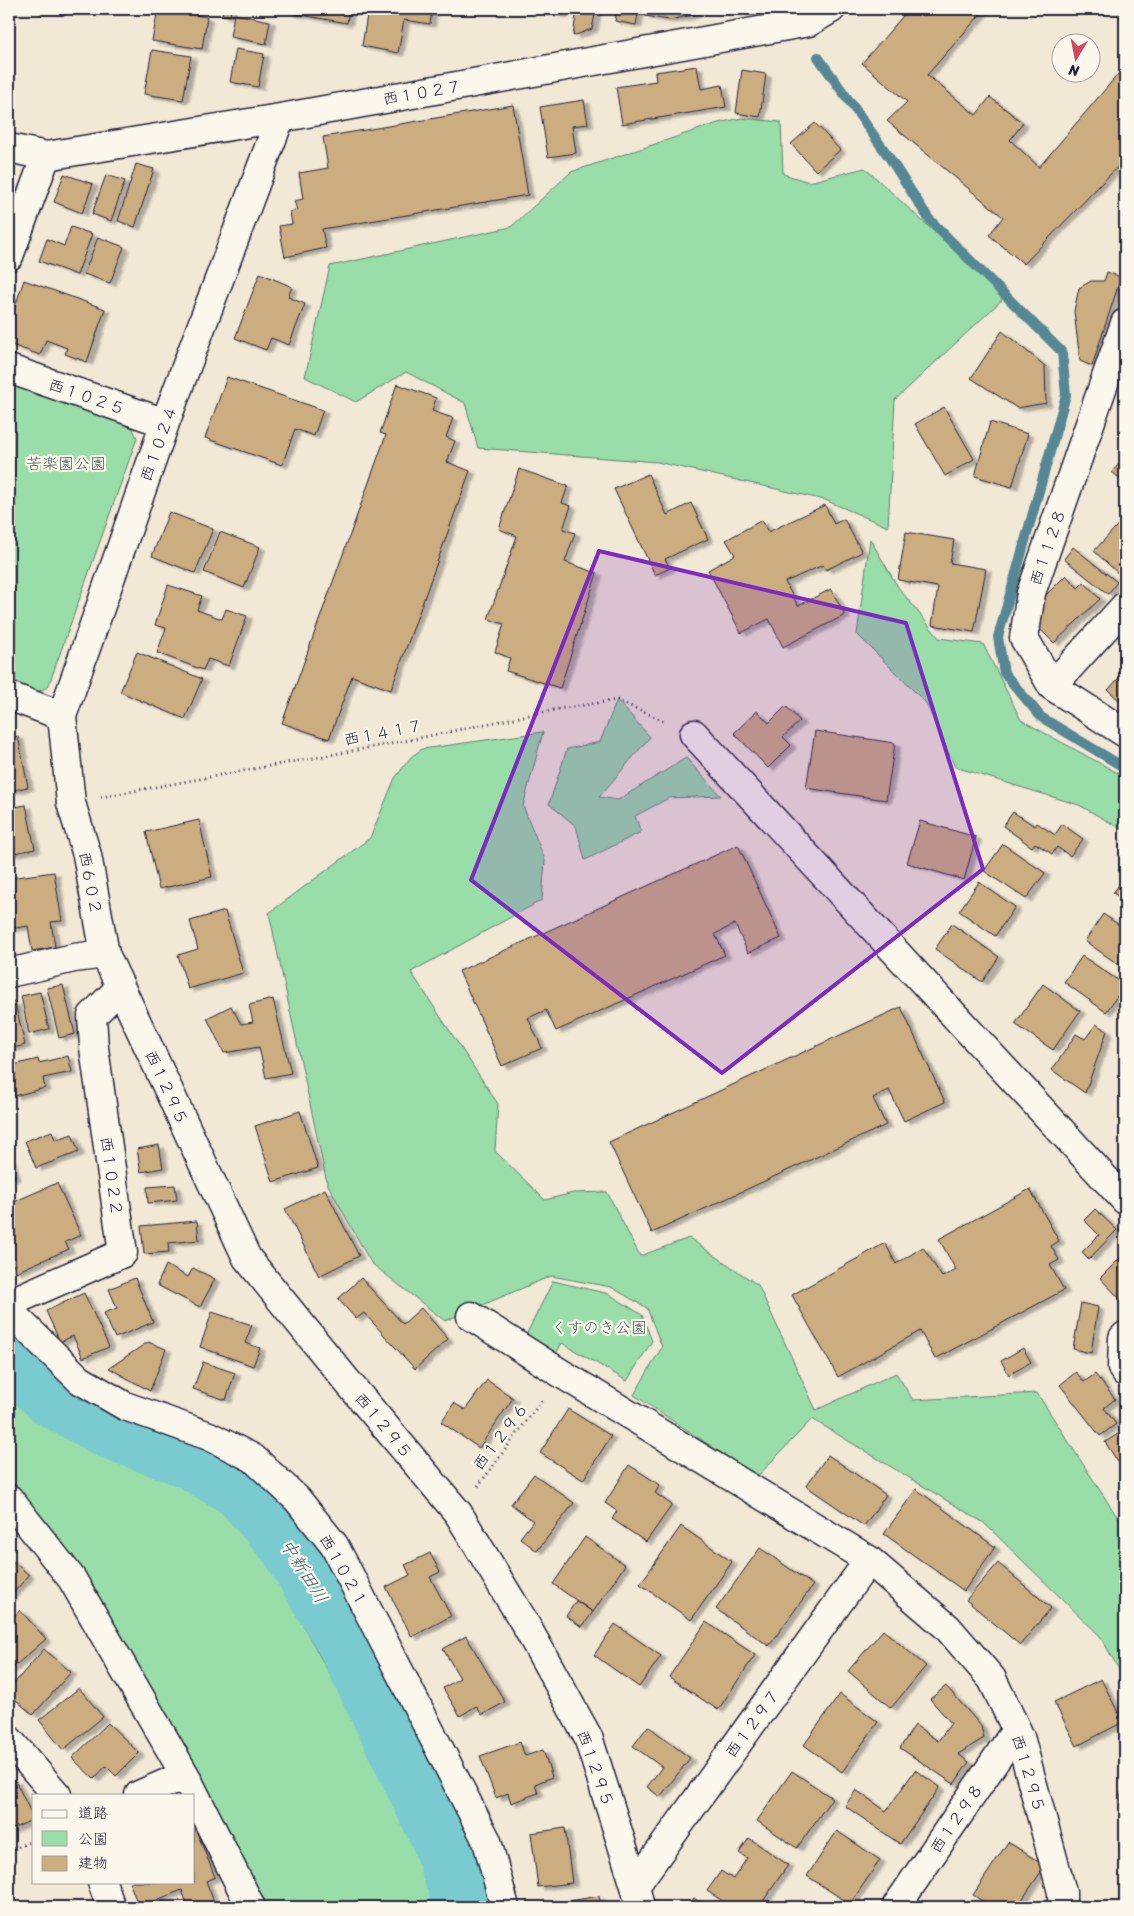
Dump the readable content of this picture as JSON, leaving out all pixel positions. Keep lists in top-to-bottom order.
{
  "streets": {
    "street": [
      "西１０２７",
      "西１０２５",
      "西１０２４",
      "西１１２８",
      "西６０２",
      "西１２９５",
      "西１０２２",
      "西１０２１",
      "西１２９７",
      "西１２９８"
    ],
    "path": ["西１４１７", "西１２９６"]
  },
  "crossings": [
    ["西１０２７", "西１０２４"],
    ["西１０２５", "西１０２４"],
    ["西１０２４", "西６０２"],
    ["西１４１７", "西６０２"],
    ["西６０２", "西１２９５"],
    ["西１２９５", "西１０２２"],
    ["西１２９５", "西１２９６"],
    ["西１２９５", "西１２９７"],
    ["西１２９５", "西１２９８"]
  ],
  "water": ["中新田川"],
  "parks": ["苦楽園公園", "くすのき公園"],
  "legend": ["道路", "公園", "建物"],
  "north": "bottom"
}
